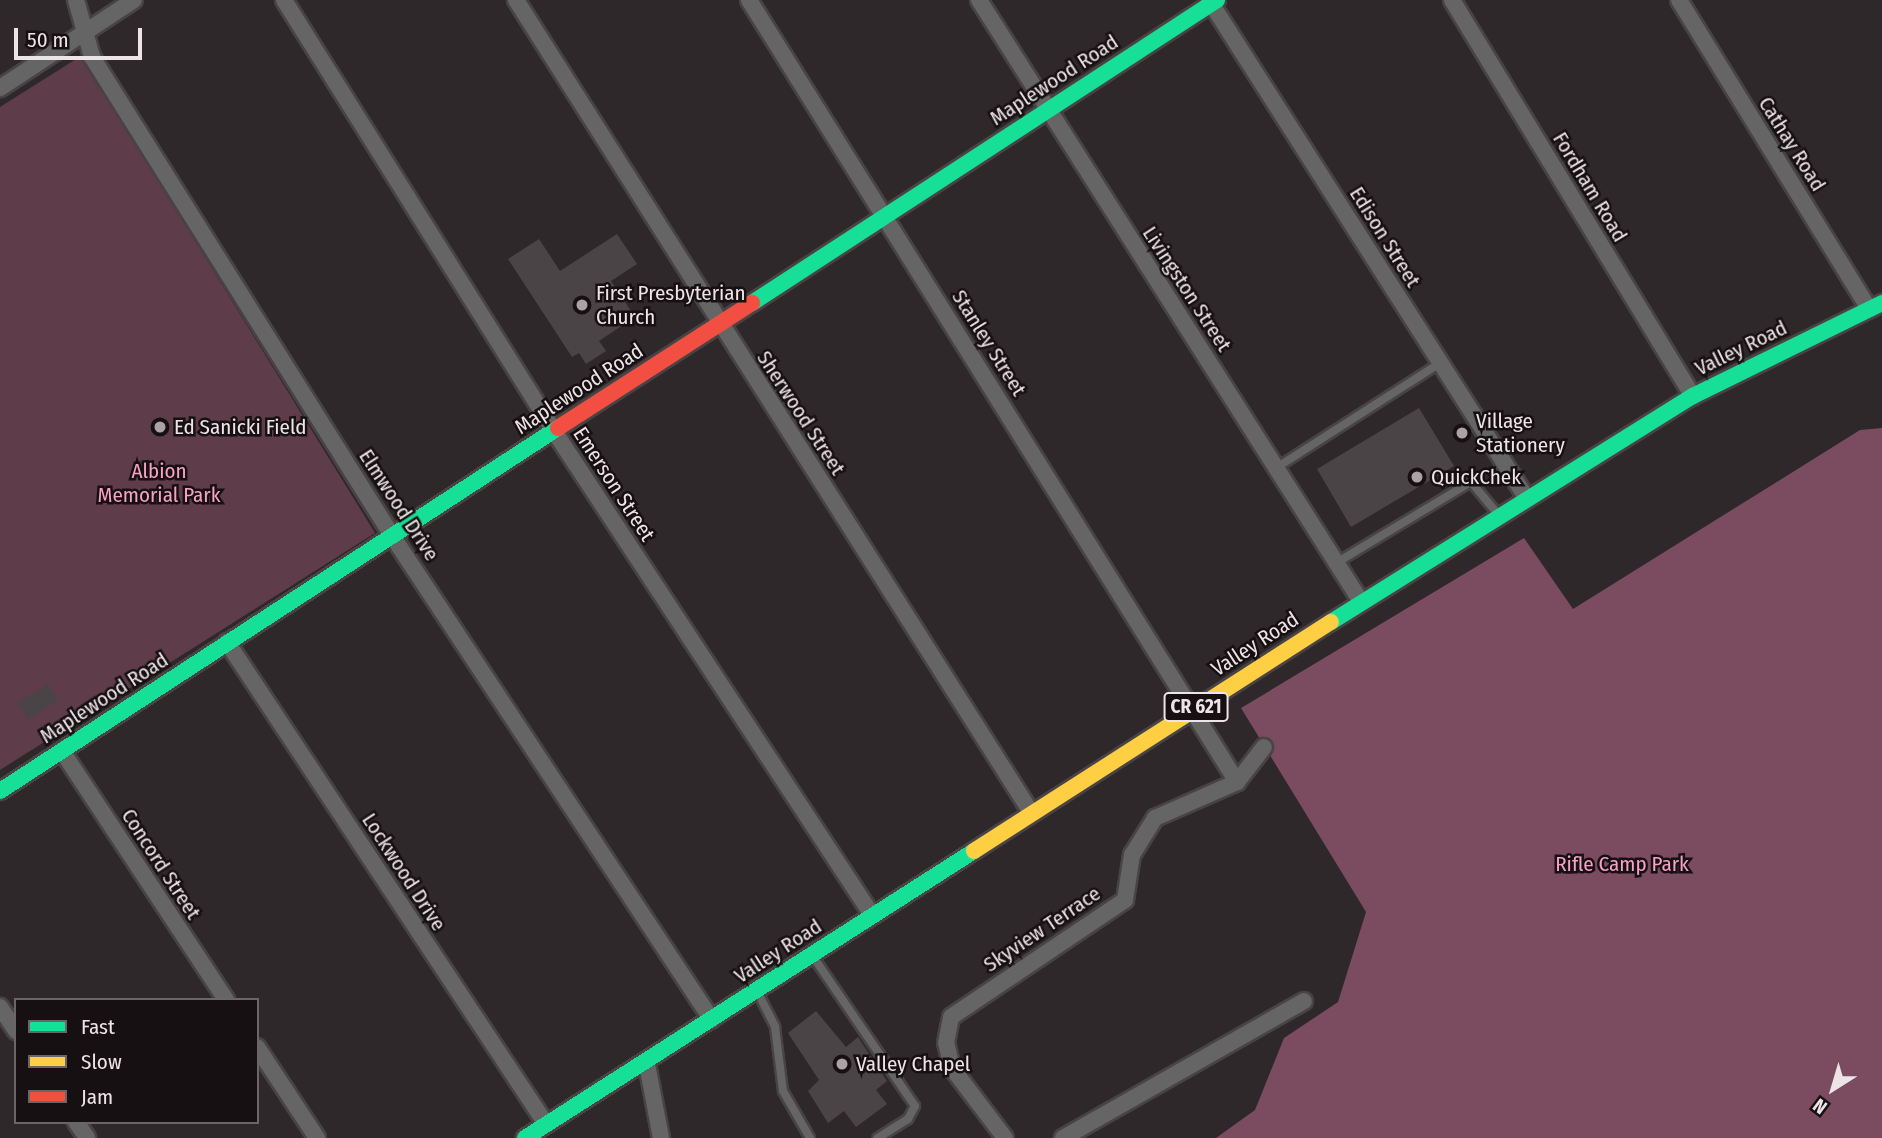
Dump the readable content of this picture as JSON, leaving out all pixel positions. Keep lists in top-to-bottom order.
{
  "streets": {
    "main road": ["Maplewood Road", "Valley Road", "CR 621"],
    "street": [
      "Cathay Road",
      "Fordham Road",
      "Edison Street",
      "Livingston Street",
      "Stanley Street",
      "Sherwood Street",
      "Emerson Street",
      "Elmwood Drive",
      "Concord Street",
      "Lockwood Drive",
      "Skyview Terrace"
    ]
  },
  "crossings": [
    ["Maplewood Road", "Edison Street"],
    ["Maplewood Road", "Livingston Street"],
    ["Maplewood Road", "Stanley Street"],
    ["Maplewood Road", "Sherwood Street"],
    ["Maplewood Road", "Emerson Street"],
    ["Maplewood Road", "Elmwood Drive"],
    ["Maplewood Road", "Concord Street"],
    ["Maplewood Road", "Lockwood Drive"],
    ["Cathay Road", "Valley Road"],
    ["Fordham Road", "Valley Road"],
    ["Edison Street", "Valley Road"],
    ["Livingston Street", "Valley Road"],
    ["Stanley Street", "Valley Road"],
    ["Valley Road", "Sherwood Street"],
    ["Valley Road", "Emerson Street"],
    ["Valley Road", "Elmwood Drive"],
    ["Valley Road", "Lockwood Drive"]
  ],
  "parks": ["Albion Memorial Park", "Rifle Camp Park"],
  "places": [
    "First Presbyterian Church",
    "Ed Sanicki Field",
    "Village Stationery",
    "QuickChek",
    "Valley Chapel"
  ],
  "legend": ["Fast", "Slow", "Jam"],
  "scale_bar": "50 m",
  "north": "bottom left"
}
